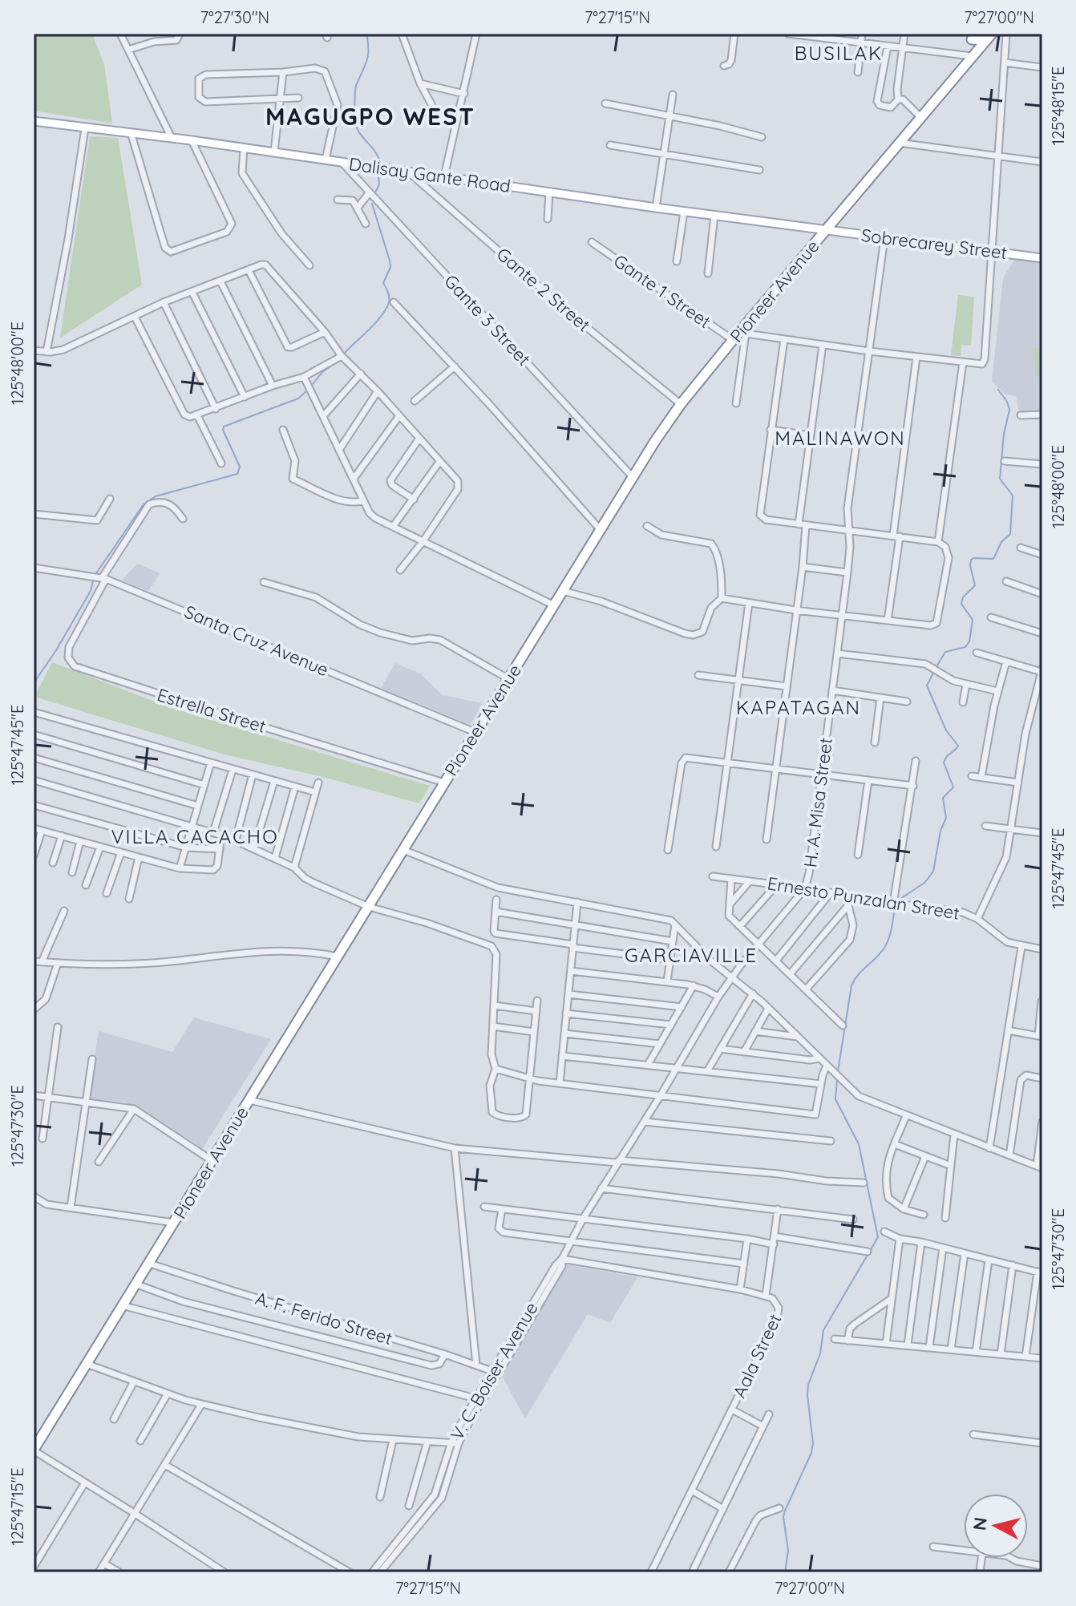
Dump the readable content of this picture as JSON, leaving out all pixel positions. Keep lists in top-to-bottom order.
{
  "streets": {
    "highway": ["Pioneer Avenue"],
    "main road": ["Dalisay Gante Road", "Sobrecarey Street"],
    "street": [
      "Gante 2 Street",
      "Gante 1 Street",
      "Gante 3 Street",
      "Santa Cruz Avenue",
      "Estrella Street",
      "H. A. Misa Street",
      "Ernesto Punzalan Street",
      "A. F. Ferido Street",
      "Aala Street",
      "V. C. Boiser Avenue"
    ]
  },
  "crossings": [
    ["Dalisay Gante Road", "Sobrecarey Street"],
    ["Dalisay Gante Road", "Gante 2 Street"],
    ["Dalisay Gante Road", "Pioneer Avenue"],
    ["Dalisay Gante Road", "Gante 3 Street"],
    ["Sobrecarey Street", "Pioneer Avenue"],
    ["Sobrecarey Street", "H. A. Misa Street"],
    ["Gante 2 Street", "Pioneer Avenue"],
    ["Gante 1 Street", "Pioneer Avenue"],
    ["Pioneer Avenue", "Gante 3 Street"],
    ["Pioneer Avenue", "Santa Cruz Avenue"],
    ["Pioneer Avenue", "Estrella Street"],
    ["Pioneer Avenue", "A. F. Ferido Street"],
    ["Santa Cruz Avenue", "Estrella Street"],
    ["H. A. Misa Street", "Ernesto Punzalan Street"],
    ["H. A. Misa Street", "Aala Street"],
    ["H. A. Misa Street", "V. C. Boiser Avenue"],
    ["A. F. Ferido Street", "V. C. Boiser Avenue"],
    ["Aala Street", "V. C. Boiser Avenue"]
  ],
  "districts": [
    "BUSILAK",
    "MAGUGPO WEST",
    "MALINAWON",
    "KAPATAGAN",
    "VILLA CACACHO",
    "GARCIAVILLE"
  ],
  "north": "left",
  "coordinates": [
    "7°27'30\"N",
    "7°27'15\"N",
    "7°27'00\"N",
    "125°48'15\"E",
    "125°48'00\"E",
    "125°47'45\"E",
    "125°47'30\"E",
    "125°47'15\"E"
  ]
}
